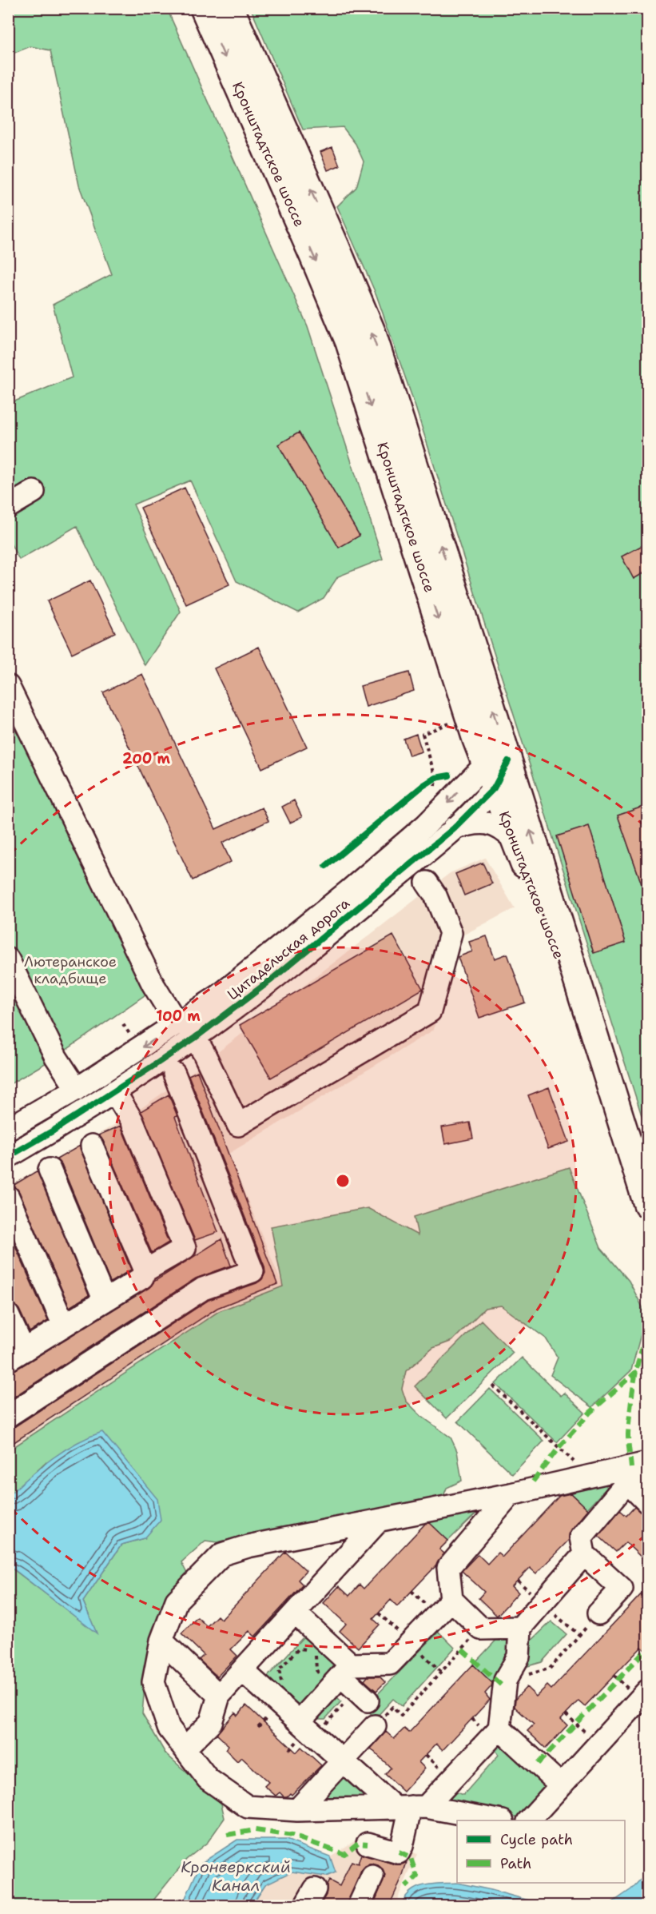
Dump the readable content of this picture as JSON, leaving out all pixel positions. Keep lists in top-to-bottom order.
{
  "streets": {
    "main road": ["Кронштадтское шоссе"],
    "street": ["Цитадельская дорога"]
  },
  "crossings": [
    ["Кронштадтское шоссе", "Цитадельская дорога"]
  ],
  "water": ["Кронверкский Канал"],
  "parks": ["Лютеранское кладбище"],
  "legend": ["Cycle path", "Path"],
  "rings": ["200 m", "100 m"]
}
